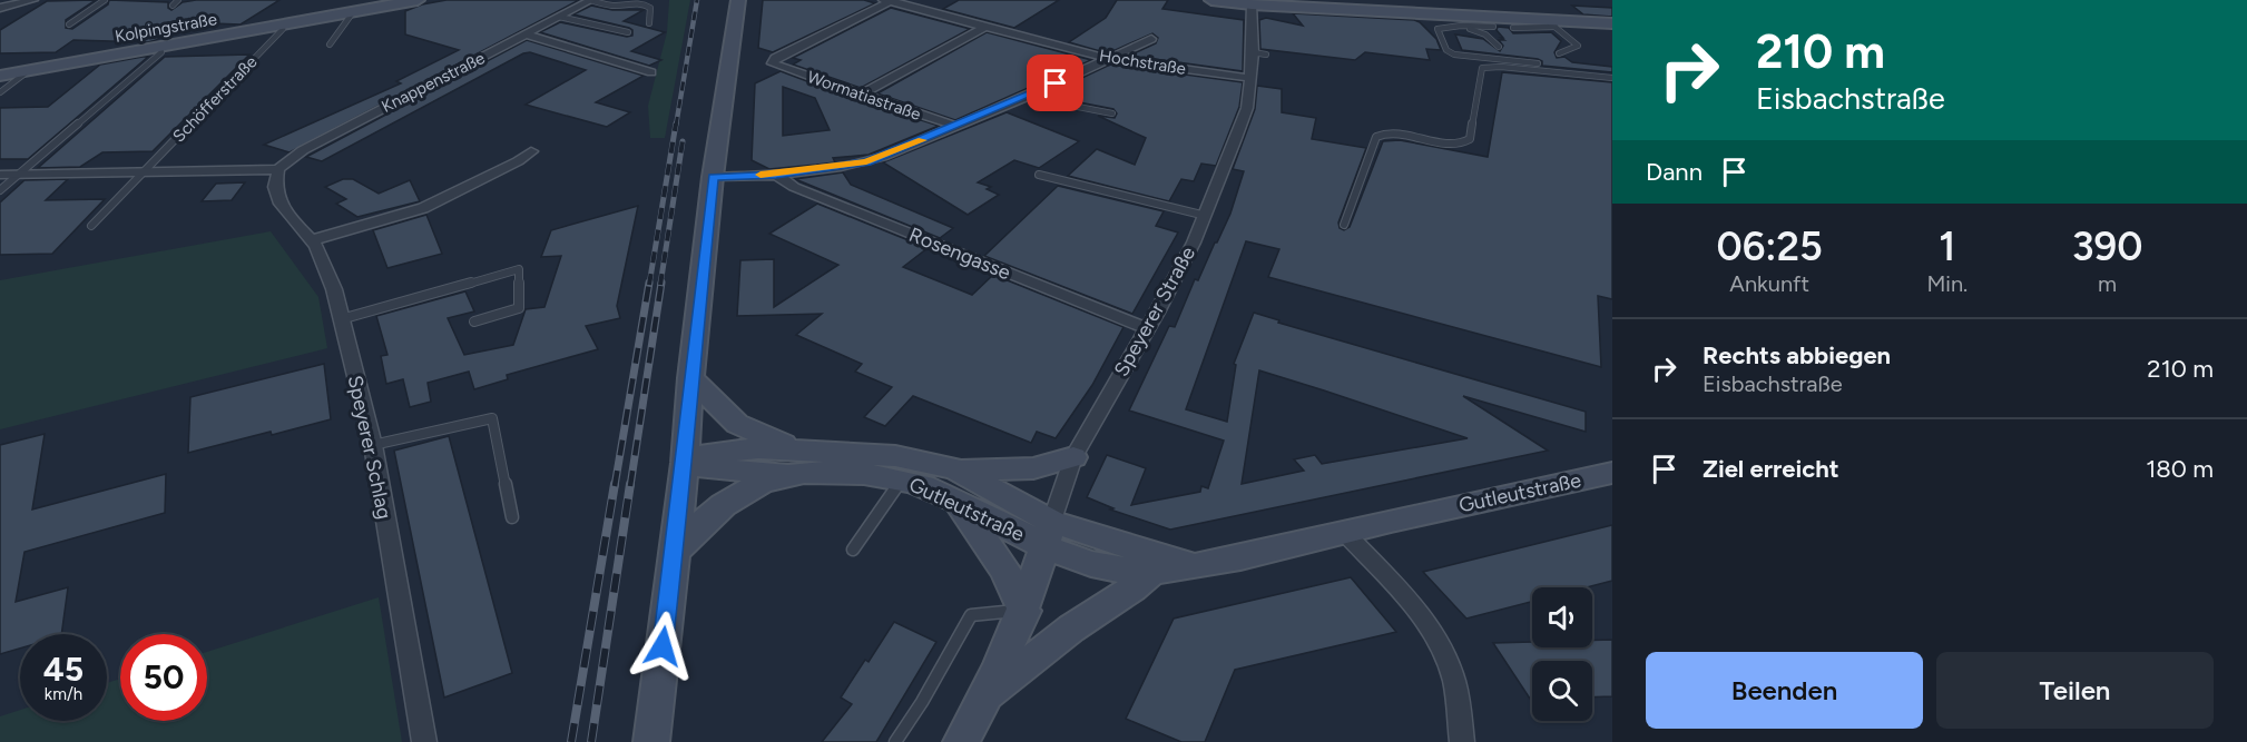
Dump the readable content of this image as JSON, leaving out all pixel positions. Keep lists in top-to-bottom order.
{
  "streets": {
    "main road": ["Kolpingstraße", "Speyerer Straße", "Gutleutstraße"],
    "street": [
      "Hochstraße",
      "Knappenstraße",
      "Wormatiastraße",
      "Schöfferstraße",
      "Rosengasse",
      "Speyerer Schlag"
    ]
  },
  "crossings": [
    ["Kolpingstraße", "Schöfferstraße"],
    ["Hochstraße", "Wormatiastraße"],
    ["Hochstraße", "Speyerer Straße"],
    ["Knappenstraße", "Schöfferstraße"],
    ["Knappenstraße", "Speyerer Schlag"],
    ["Schöfferstraße", "Speyerer Schlag"],
    ["Rosengasse", "Speyerer Straße"],
    ["Speyerer Straße", "Gutleutstraße"]
  ],
  "page": {
    "turn": ["210 m", "Eisbachstraße"],
    "then": "Dann",
    "eta": [
      "06:25",
      "Ankunft",
      "1",
      "Min.",
      "390",
      "m"
    ],
    "list": [
      {
        "name": "Rechts abbiegen",
        "note": "Eisbachstraße",
        "value": "210 m"
      },
      {
        "name": "Ziel erreicht",
        "value": "180 m"
      }
    ],
    "speed": "45 km/h",
    "limit": "50",
    "buttons": ["Beenden", "Teilen"]
  }
}
